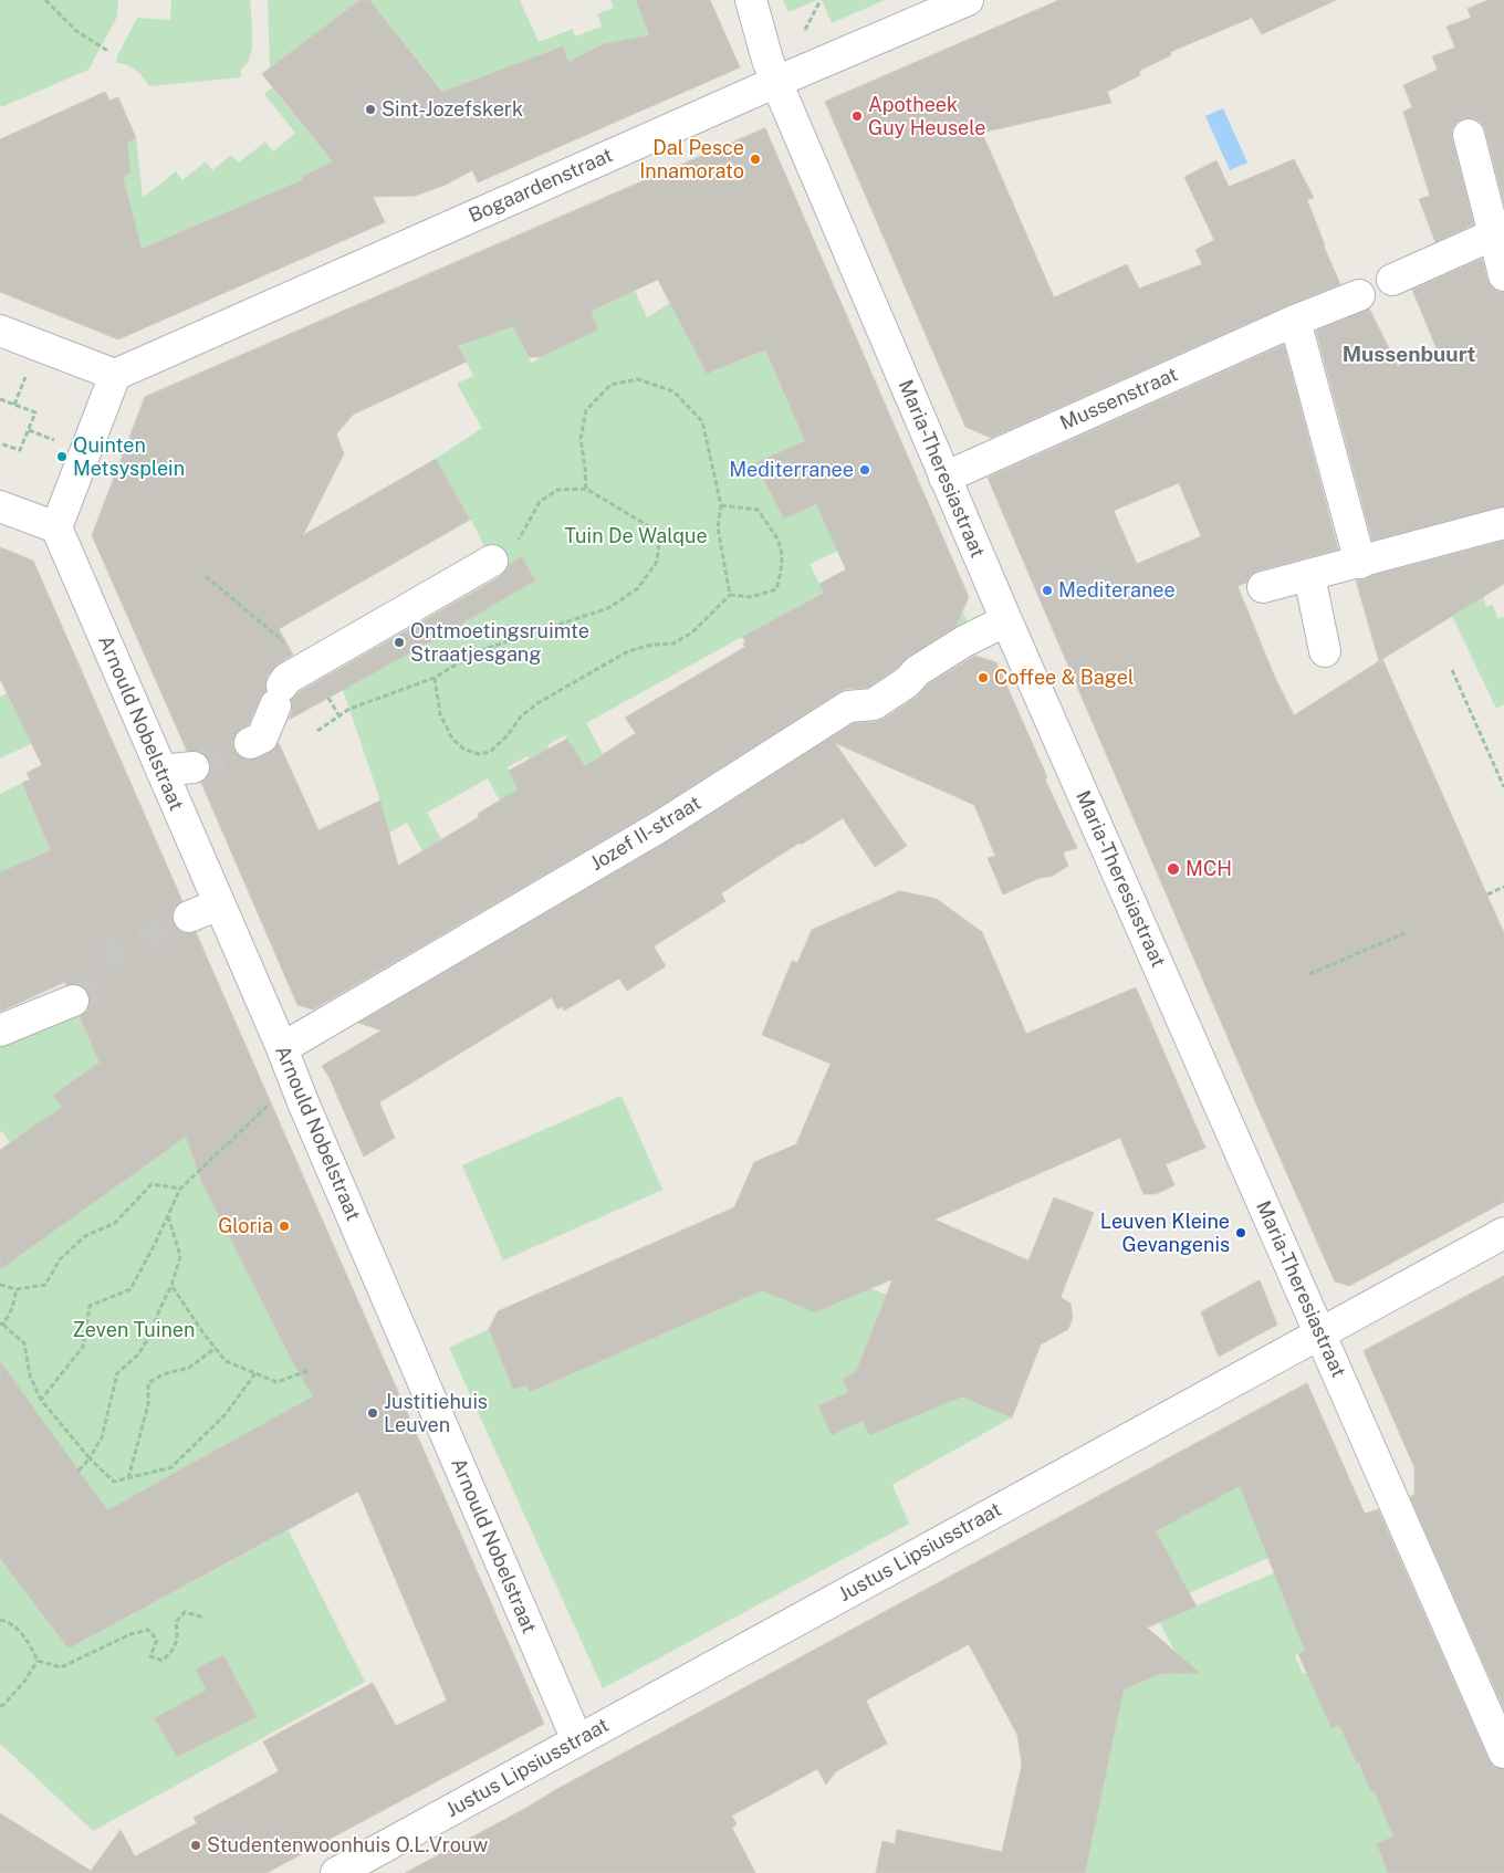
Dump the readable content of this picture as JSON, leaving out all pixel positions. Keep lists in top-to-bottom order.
{
  "streets": {
    "street": [
      "Bogaardenstraat",
      "Mussenstraat",
      "Maria-Theresiastraat",
      "Arnould Nobelstraat",
      "Jozef II-straat",
      "Justus Lipsiusstraat"
    ]
  },
  "crossings": [
    ["Bogaardenstraat", "Maria-Theresiastraat"],
    ["Mussenstraat", "Maria-Theresiastraat"],
    ["Maria-Theresiastraat", "Jozef II-straat"],
    ["Maria-Theresiastraat", "Justus Lipsiusstraat"],
    ["Arnould Nobelstraat", "Jozef II-straat"],
    ["Arnould Nobelstraat", "Justus Lipsiusstraat"]
  ],
  "districts": ["Mussenbuurt"],
  "parks": ["Tuin De Walque", "Zeven Tuinen"],
  "places": [
    "Sint-Jozefskerk",
    "Apotheek Guy Heusele",
    "Dal Pesce Innamorato",
    "Quinten Metsysplein",
    "Mediterranee",
    "Mediteranee",
    "Ontmoetingsruimte Straatjesgang",
    "Coffee & Bagel",
    "MCH",
    "Gloria",
    "Leuven Kleine Gevangenis",
    "Justitiehuis Leuven",
    "Studentenwoonhuis O.L.Vrouw"
  ]
}
